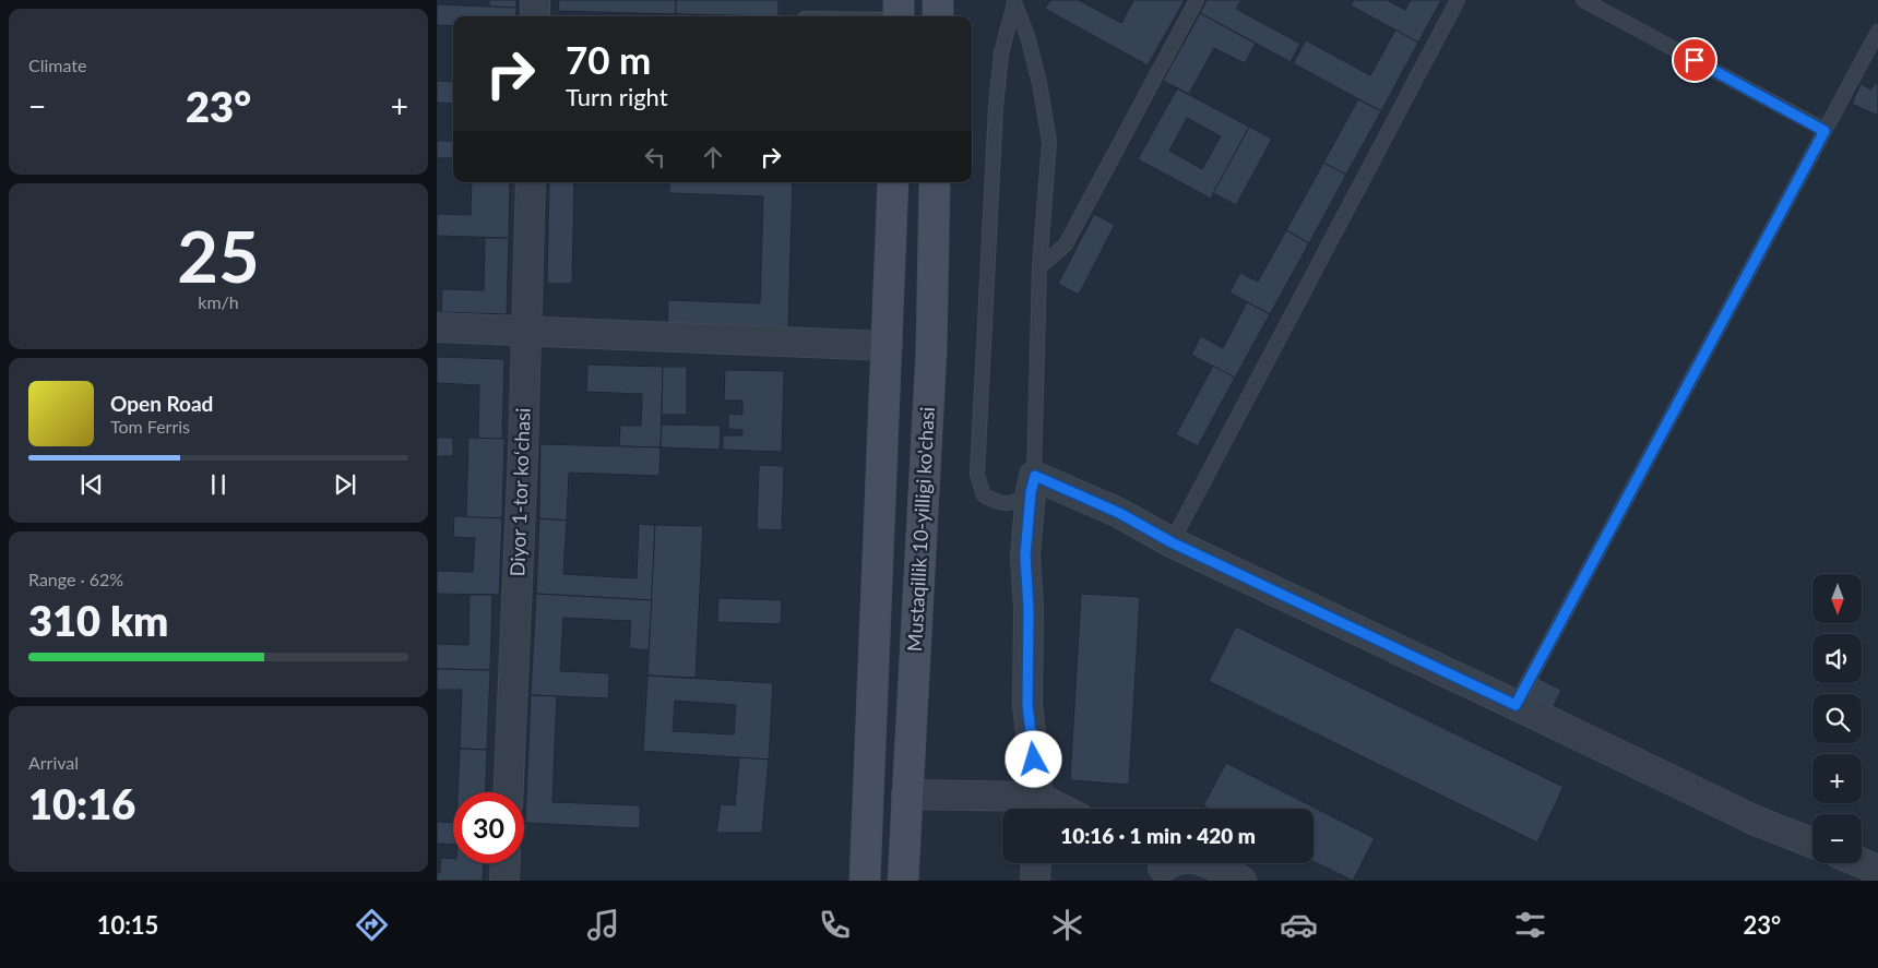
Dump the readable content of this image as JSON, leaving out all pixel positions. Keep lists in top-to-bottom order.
{
  "streets": {
    "main road": ["Mustaqillik 10-yilligi ko'chasi"],
    "street": ["Diyor 1-tor koʻchasi"]
  },
  "north": "bottom",
  "page": {
    "tile": [
      "Climate",
      ["25", "km/h"],
      ["Range · 62%", "310 km"],
      ["Arrival", "10:16"]
    ],
    "turn": ["70 m", "Turn right"],
    "heat": ["−", "23°", "+"],
    "song": ["Open Road", "Tom Ferris"],
    "map_buttons": ["+", "−"],
    "limit": "30",
    "trip": "10:16 · 1 min · 420 m",
    "tabs": ["10:15", "23°"]
  }
}
